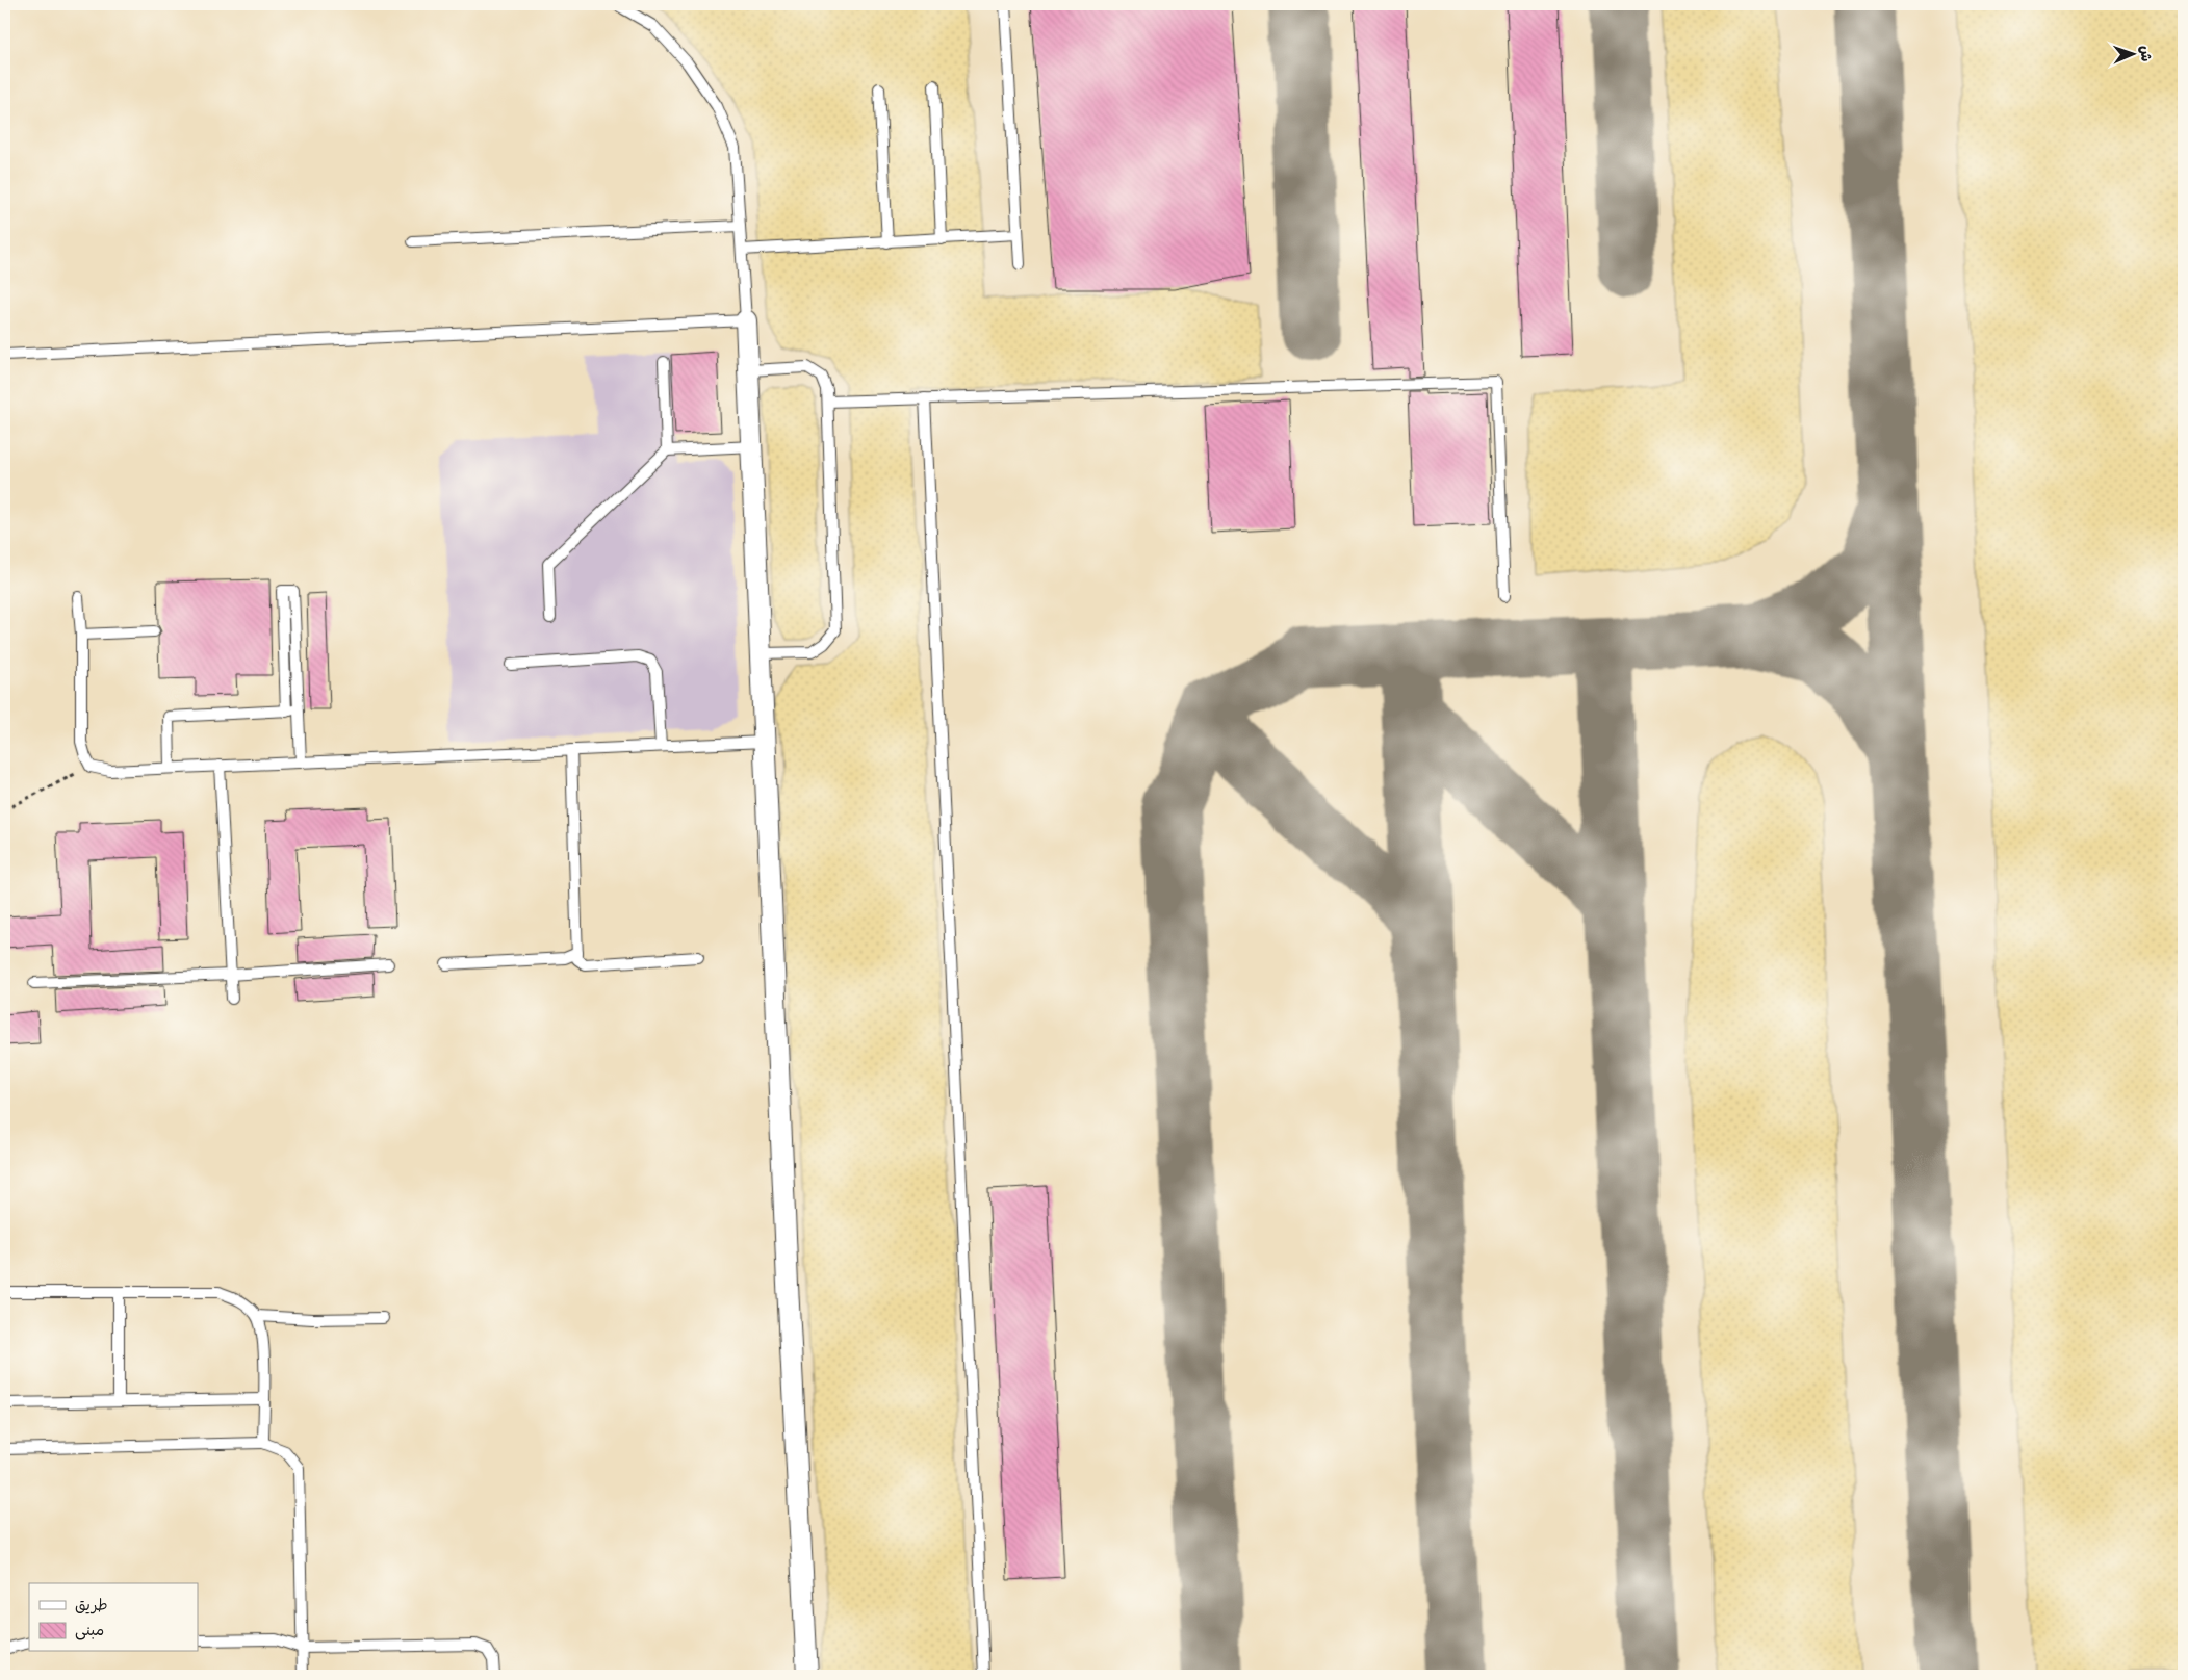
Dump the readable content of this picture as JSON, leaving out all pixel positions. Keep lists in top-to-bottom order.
{
  "legend": ["طريق", "مبنى"],
  "north": "right"
}
